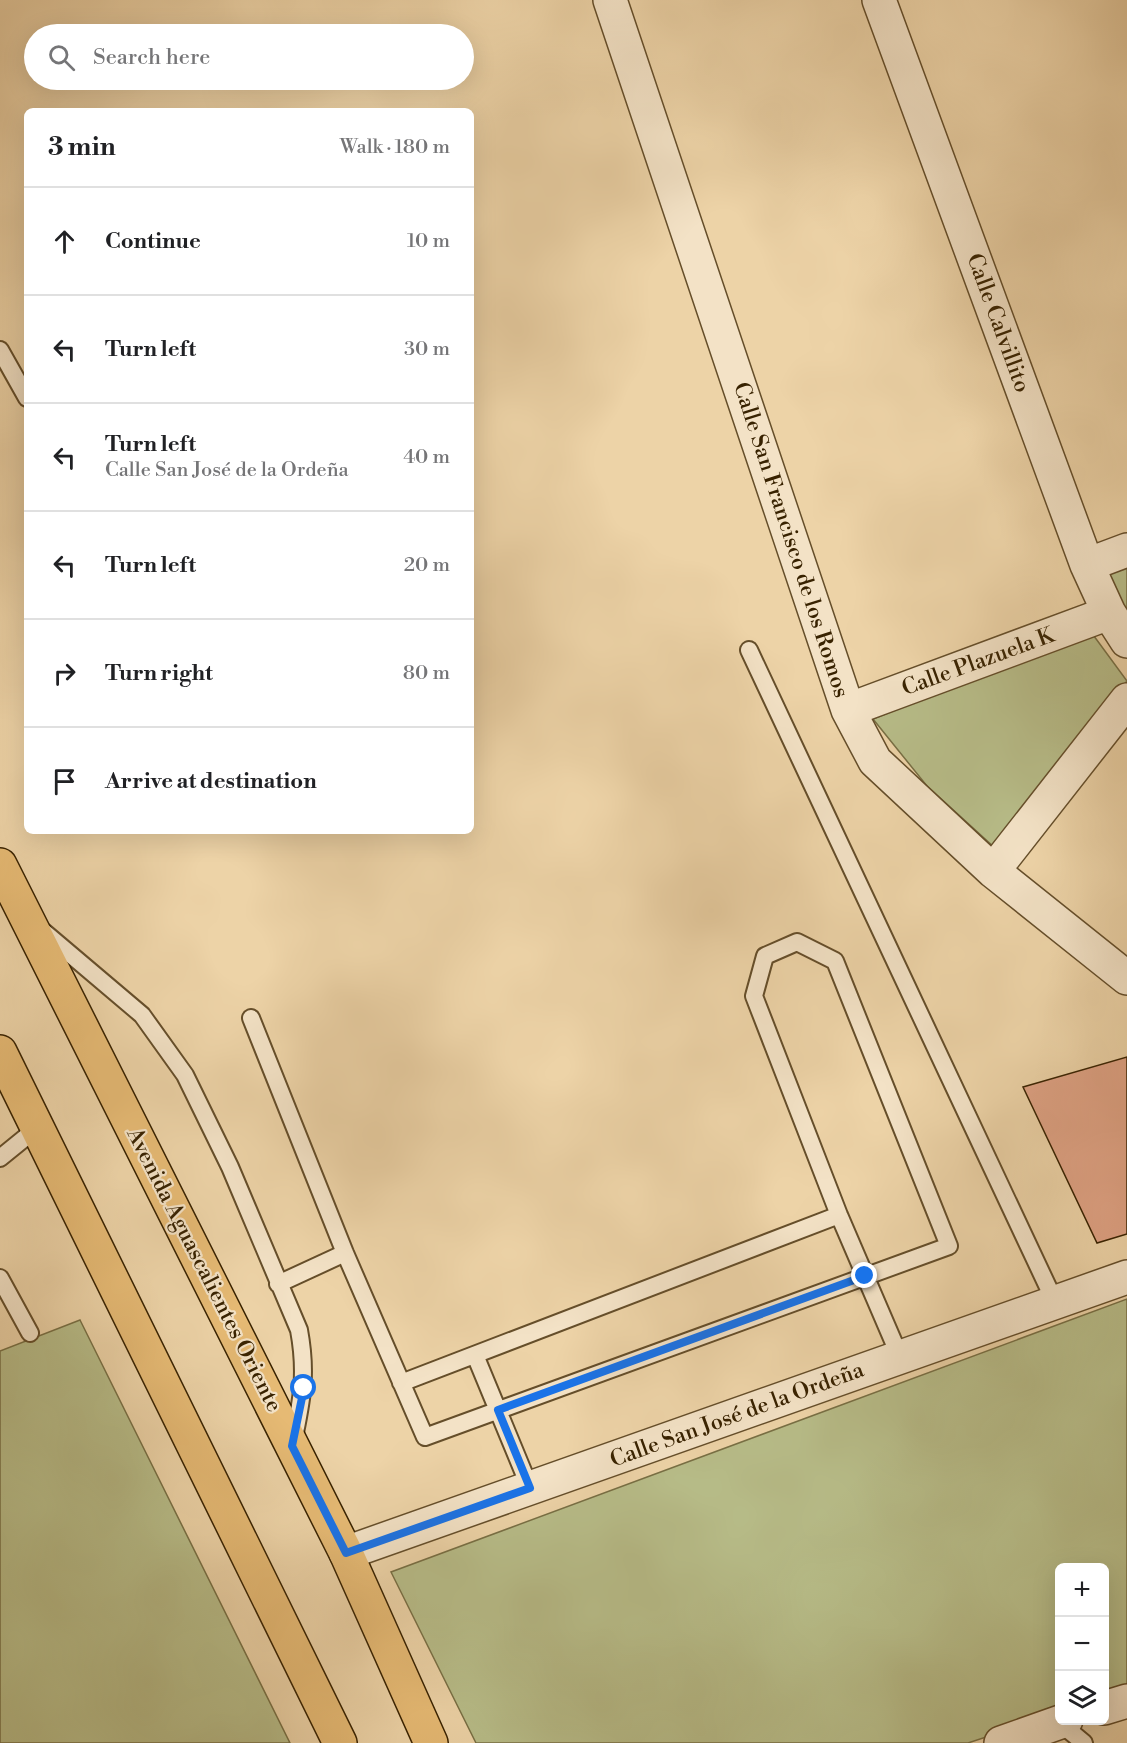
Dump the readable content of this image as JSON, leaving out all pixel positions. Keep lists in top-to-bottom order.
{
  "streets": {
    "main road": ["Avenida Aguascalientes Oriente"],
    "street": [
      "Calle Calvillito",
      "Calle San Francisco de los Romos",
      "Calle Plazuela K",
      "Calle San José de la Ordeña"
    ]
  },
  "crossings": [
    ["Calle Calvillito", "Calle Plazuela K"],
    ["Calle San Francisco de los Romos", "Calle Plazuela K"],
    ["Avenida Aguascalientes Oriente", "Calle San José de la Ordeña"]
  ],
  "page": {
    "search": "Search here",
    "heading": ["3 min", "Walk · 180 m"],
    "list": [
      ["Continue", "10 m"],
      ["Turn left", "30 m"],
      ["Turn left", "Calle San José de la Ordeña", "40 m"],
      ["Turn left", "20 m"],
      ["Turn right", "80 m"],
      "Arrive at destination"
    ],
    "map_buttons": ["+", "−"]
  }
}
